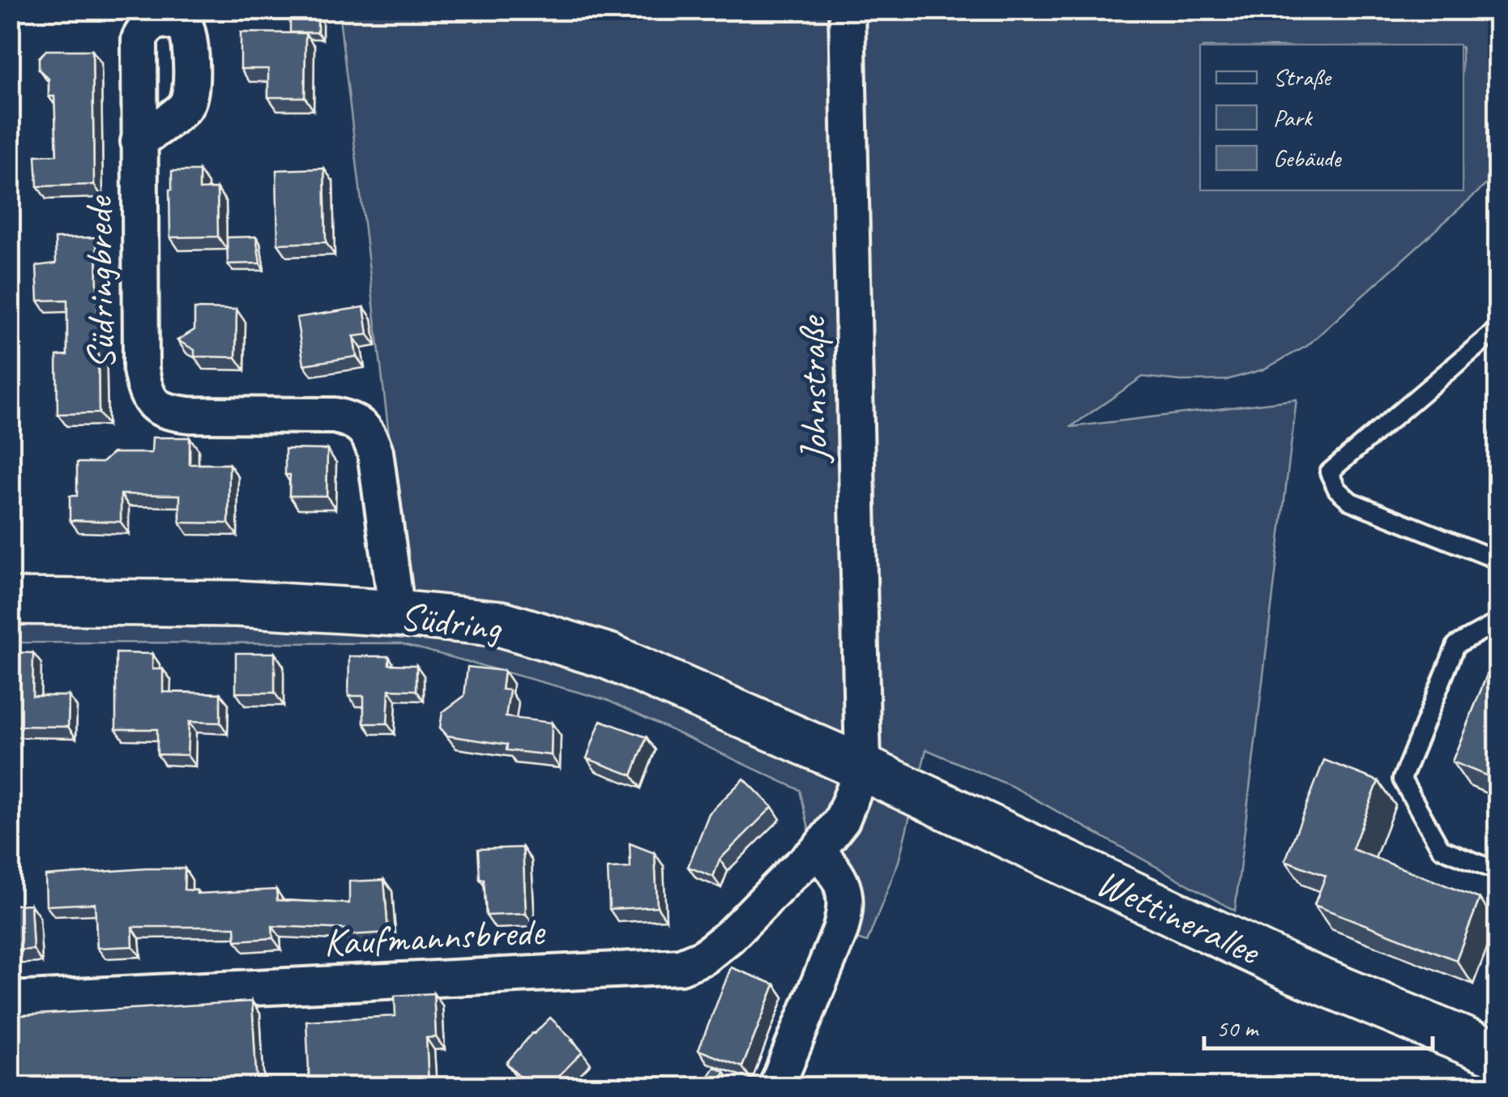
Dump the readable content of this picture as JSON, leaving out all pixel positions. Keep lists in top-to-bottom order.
{
  "streets": {
    "street": [
      "Südringbrede",
      "Johnstraße",
      "Südring",
      "Wettinerallee",
      "Kaufmannsbrede"
    ]
  },
  "crossings": [
    ["Südringbrede", "Südring"],
    ["Johnstraße", "Südring"],
    ["Johnstraße", "Wettinerallee"],
    ["Johnstraße", "Kaufmannsbrede"],
    ["Südring", "Wettinerallee"],
    ["Südring", "Kaufmannsbrede"],
    ["Wettinerallee", "Kaufmannsbrede"]
  ],
  "legend": ["Straße", "Park", "Gebäude"],
  "scale_bar": "50 m"
}
